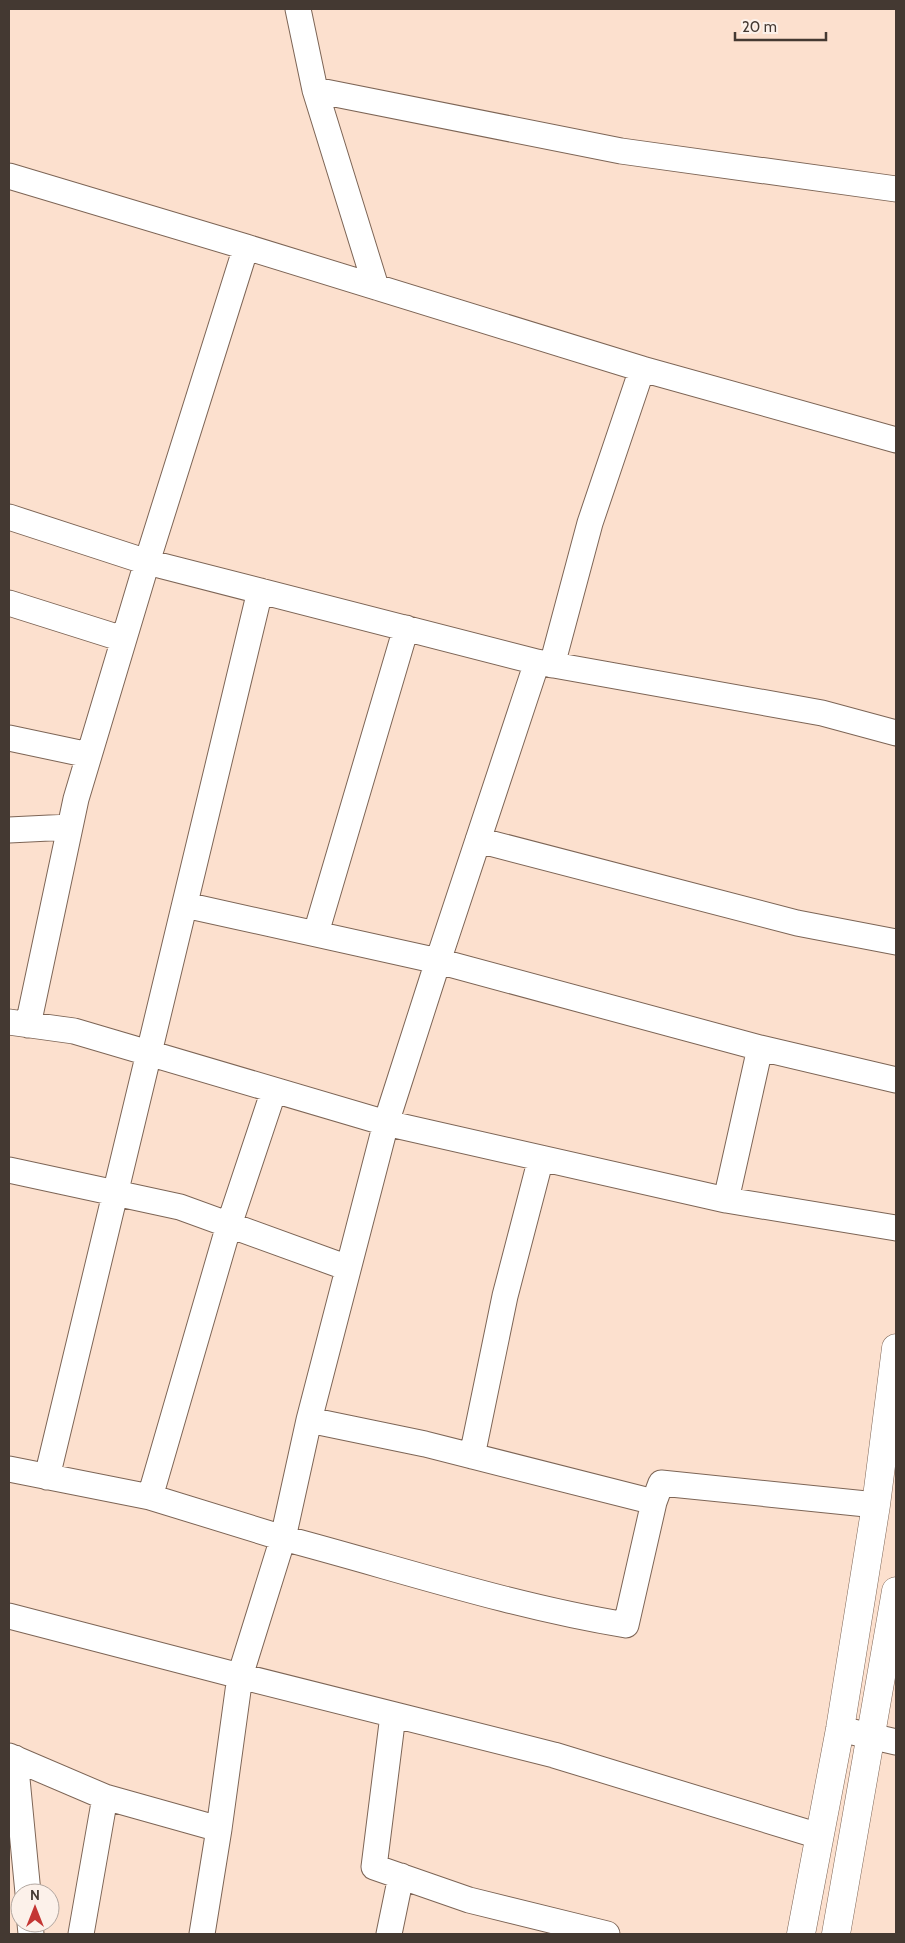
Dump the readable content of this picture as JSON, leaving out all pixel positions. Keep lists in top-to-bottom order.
{
  "scale_bar": "20 m",
  "north": "top"
}
